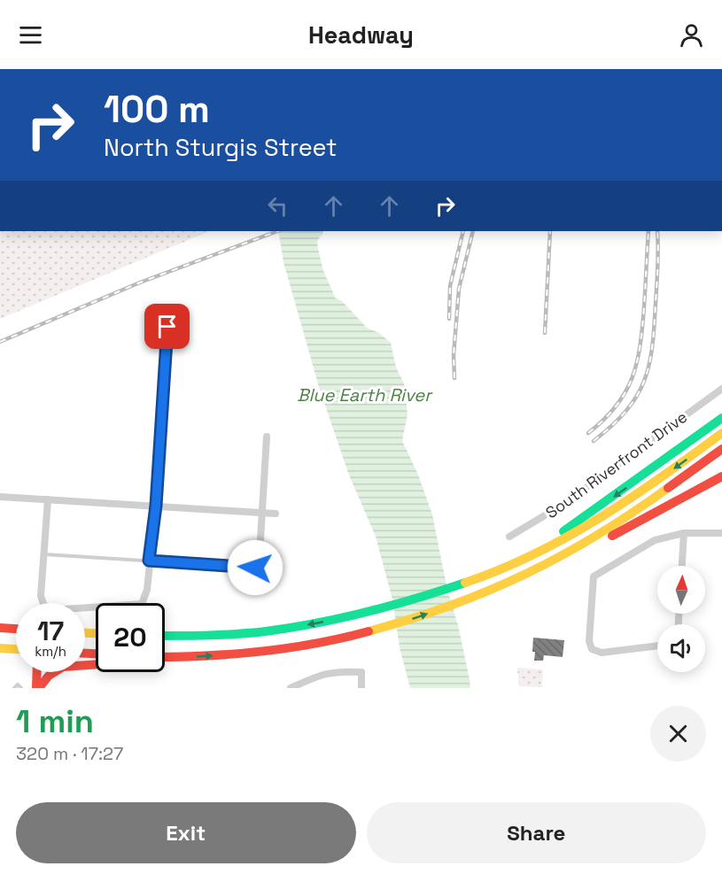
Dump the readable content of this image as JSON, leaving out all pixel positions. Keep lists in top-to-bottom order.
{
  "streets": {
    "street": ["South Riverfront Drive"]
  },
  "water": ["Blue Earth River"],
  "north": "top",
  "page": {
    "header": "Headway",
    "turn": ["100 m", "North Sturgis Street"],
    "speed": "17 km/h",
    "limit": "20",
    "heading": ["1 min", "320 m · 17:27"],
    "buttons": ["Exit", "Share"]
  }
}
